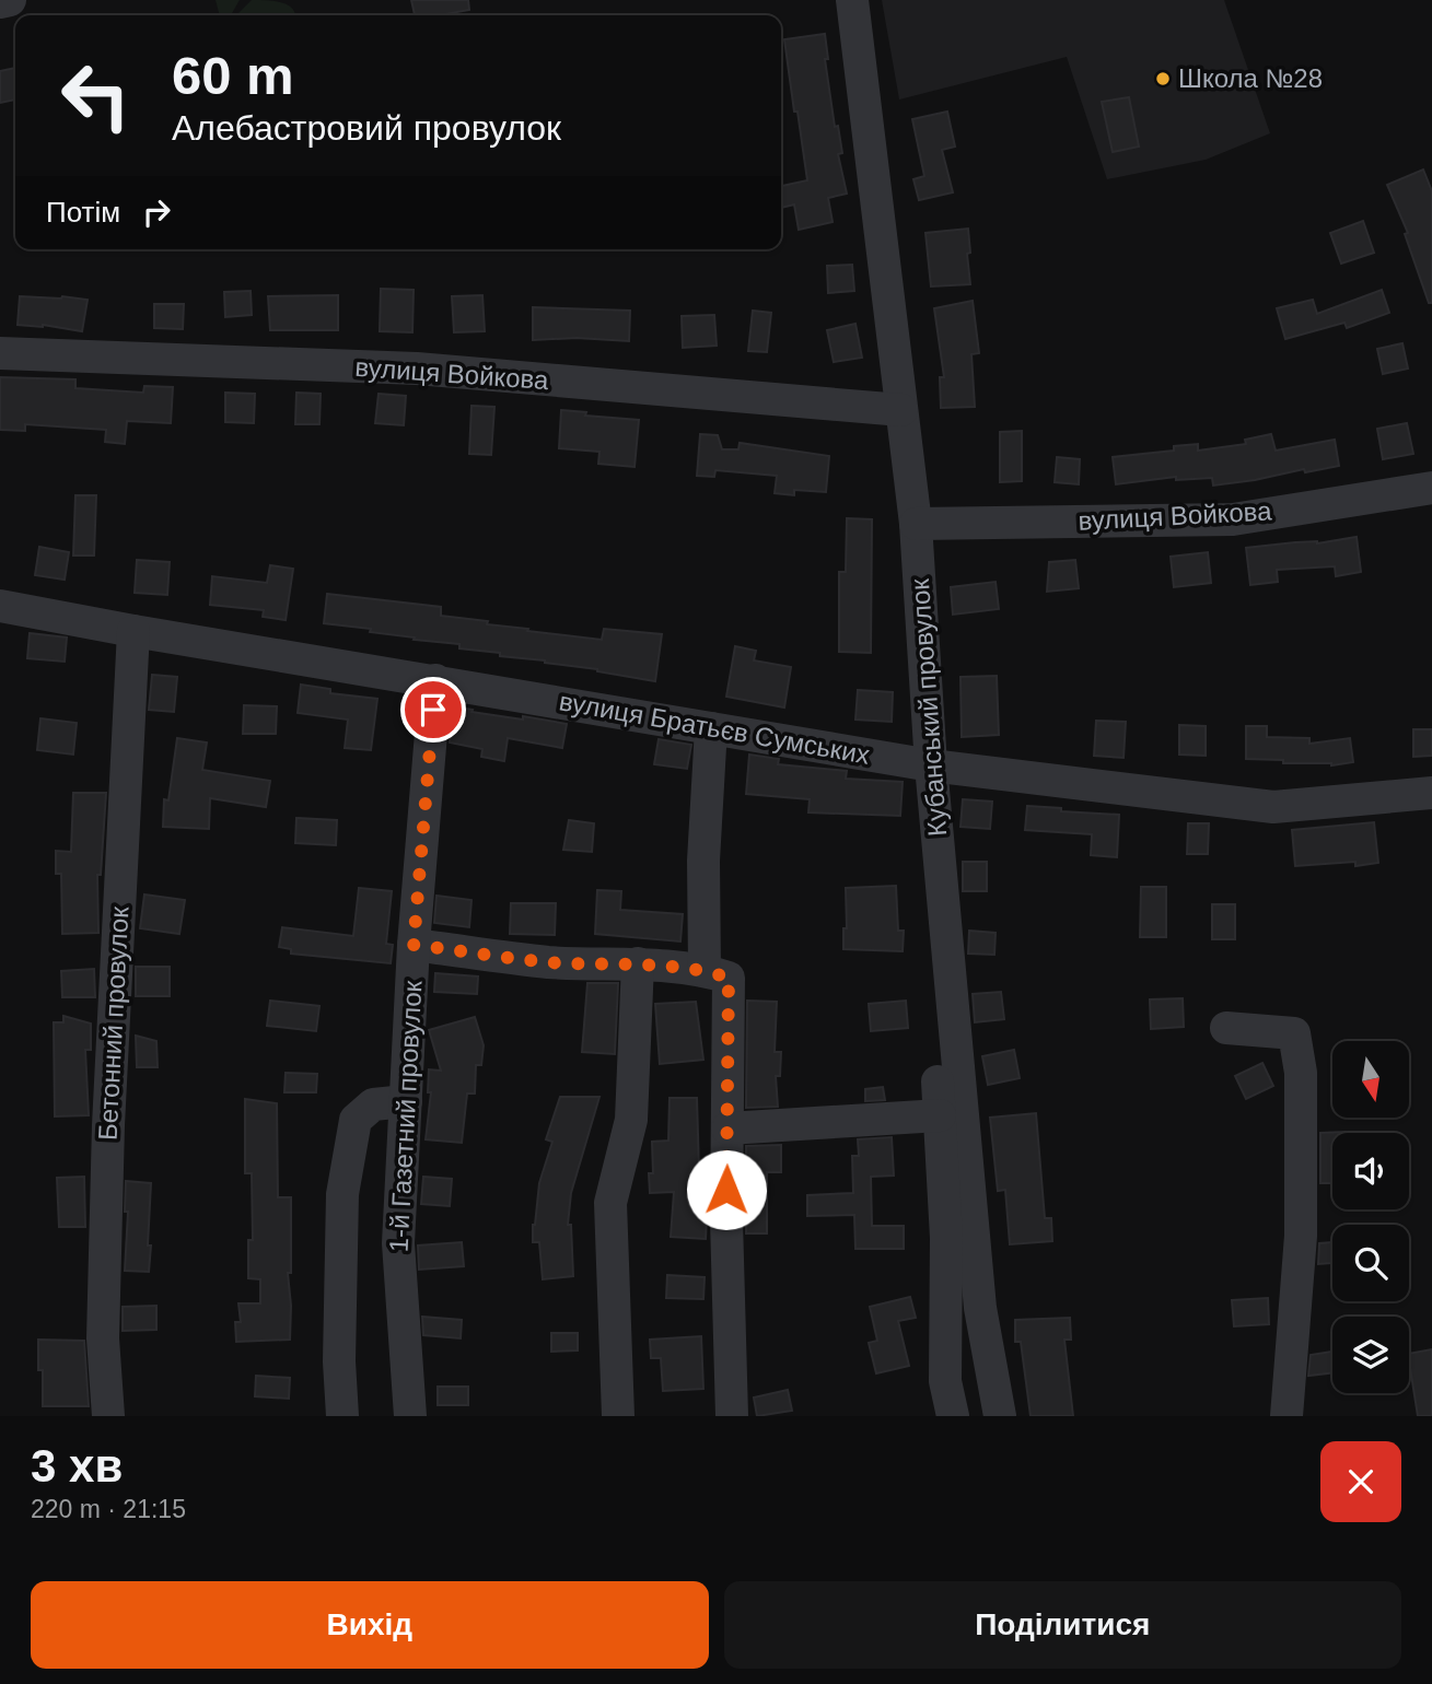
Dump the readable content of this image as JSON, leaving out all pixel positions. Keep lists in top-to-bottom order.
{
  "streets": {
    "street": [
      "вулиця Войкова",
      "Кубанський провулок",
      "вулиця Братьєв Сумських",
      "Бетонний провулок",
      "1-й Газетний провулок"
    ]
  },
  "crossings": [
    ["вулиця Войкова", "Кубанський провулок"],
    ["Кубанський провулок", "вулиця Братьєв Сумських"],
    ["вулиця Братьєв Сумських", "Бетонний провулок"],
    ["вулиця Братьєв Сумських", "1-й Газетний провулок"]
  ],
  "places": ["Школа №28"],
  "north": "bottom",
  "page": {
    "turn": ["60 m", "Алебастровий провулок"],
    "then": "Потім",
    "heading": ["3 хв", "220 m · 21:15"],
    "buttons": ["Вихід", "Поділитися"]
  }
}
